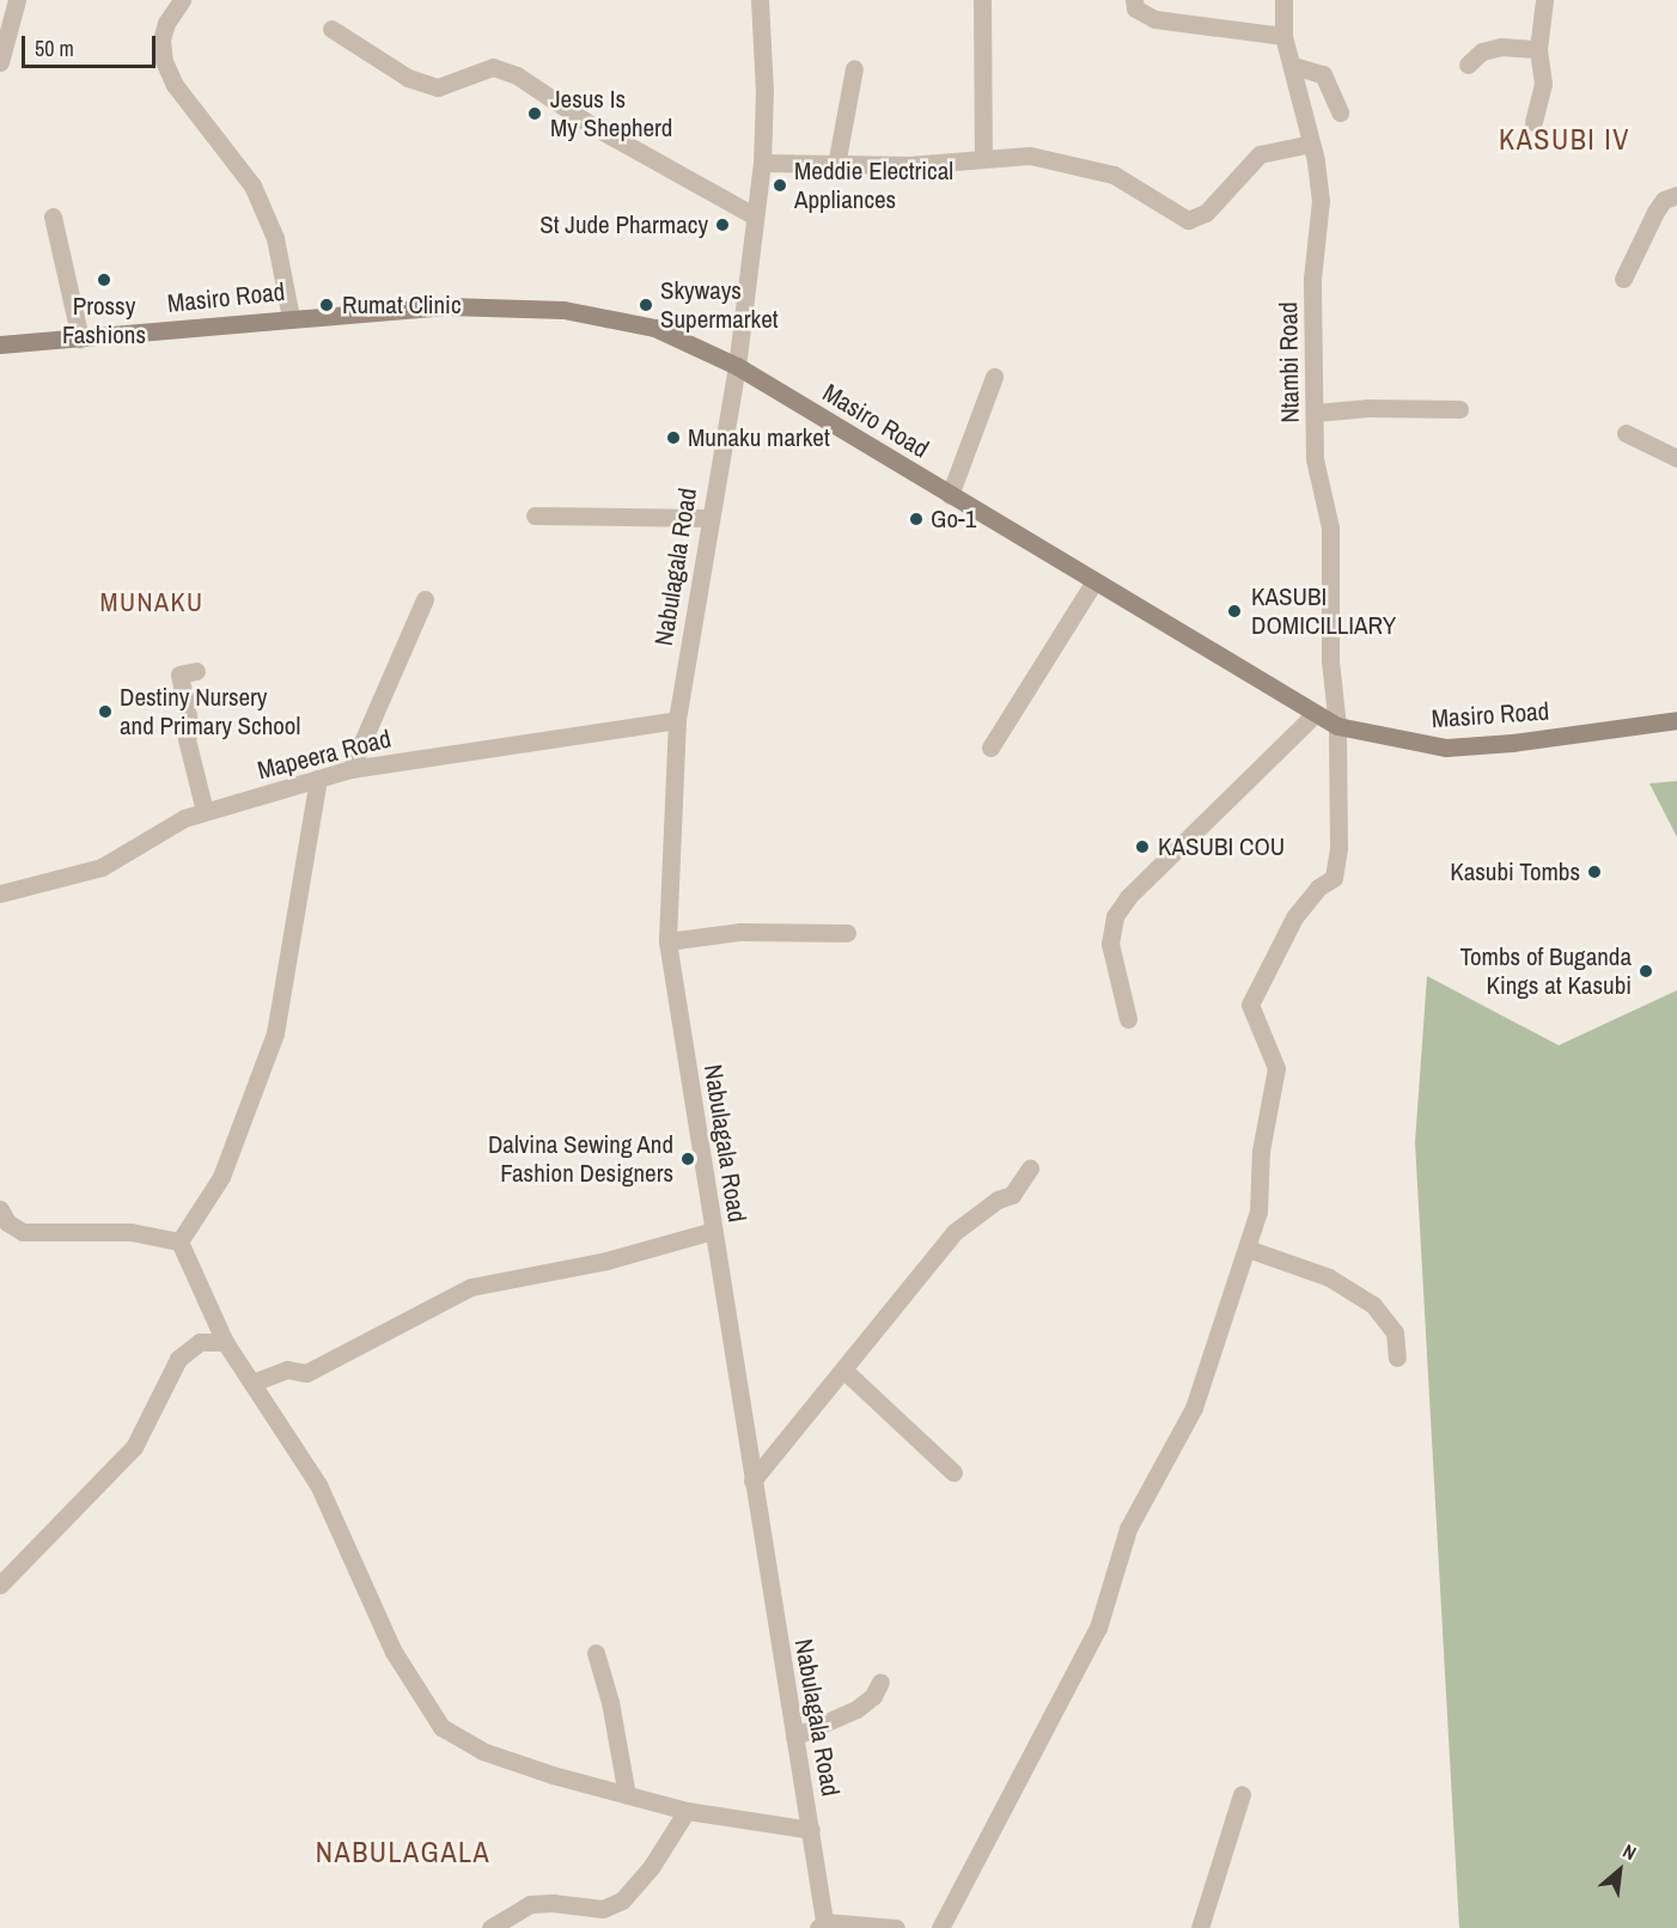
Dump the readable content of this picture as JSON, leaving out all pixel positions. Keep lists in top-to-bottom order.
{
  "streets": {
    "main road": ["Masiro Road"],
    "street": ["Ntambi Road", "Nabulagala Road", "Mapeera Road"]
  },
  "crossings": [
    ["Masiro Road", "Ntambi Road"],
    ["Masiro Road", "Nabulagala Road"],
    ["Nabulagala Road", "Mapeera Road"]
  ],
  "districts": ["KASUBI IV", "MUNAKU", "NABULAGALA"],
  "places": [
    "Jesus Is My Shepherd",
    "Meddie Electrical Appliances",
    "St Jude Pharmacy",
    "Prossy Fashions",
    "Rumat Clinic",
    "Skyways Supermarket",
    "Munaku market",
    "Go-1",
    "KASUBI DOMICILLIARY",
    "Destiny Nursery and Primary School",
    "KASUBI COU",
    "Kasubi Tombs",
    "Tombs of Buganda Kings at Kasubi",
    "Dalvina Sewing And Fashion Designers"
  ],
  "scale_bar": "50 m",
  "north": "top right"
}
